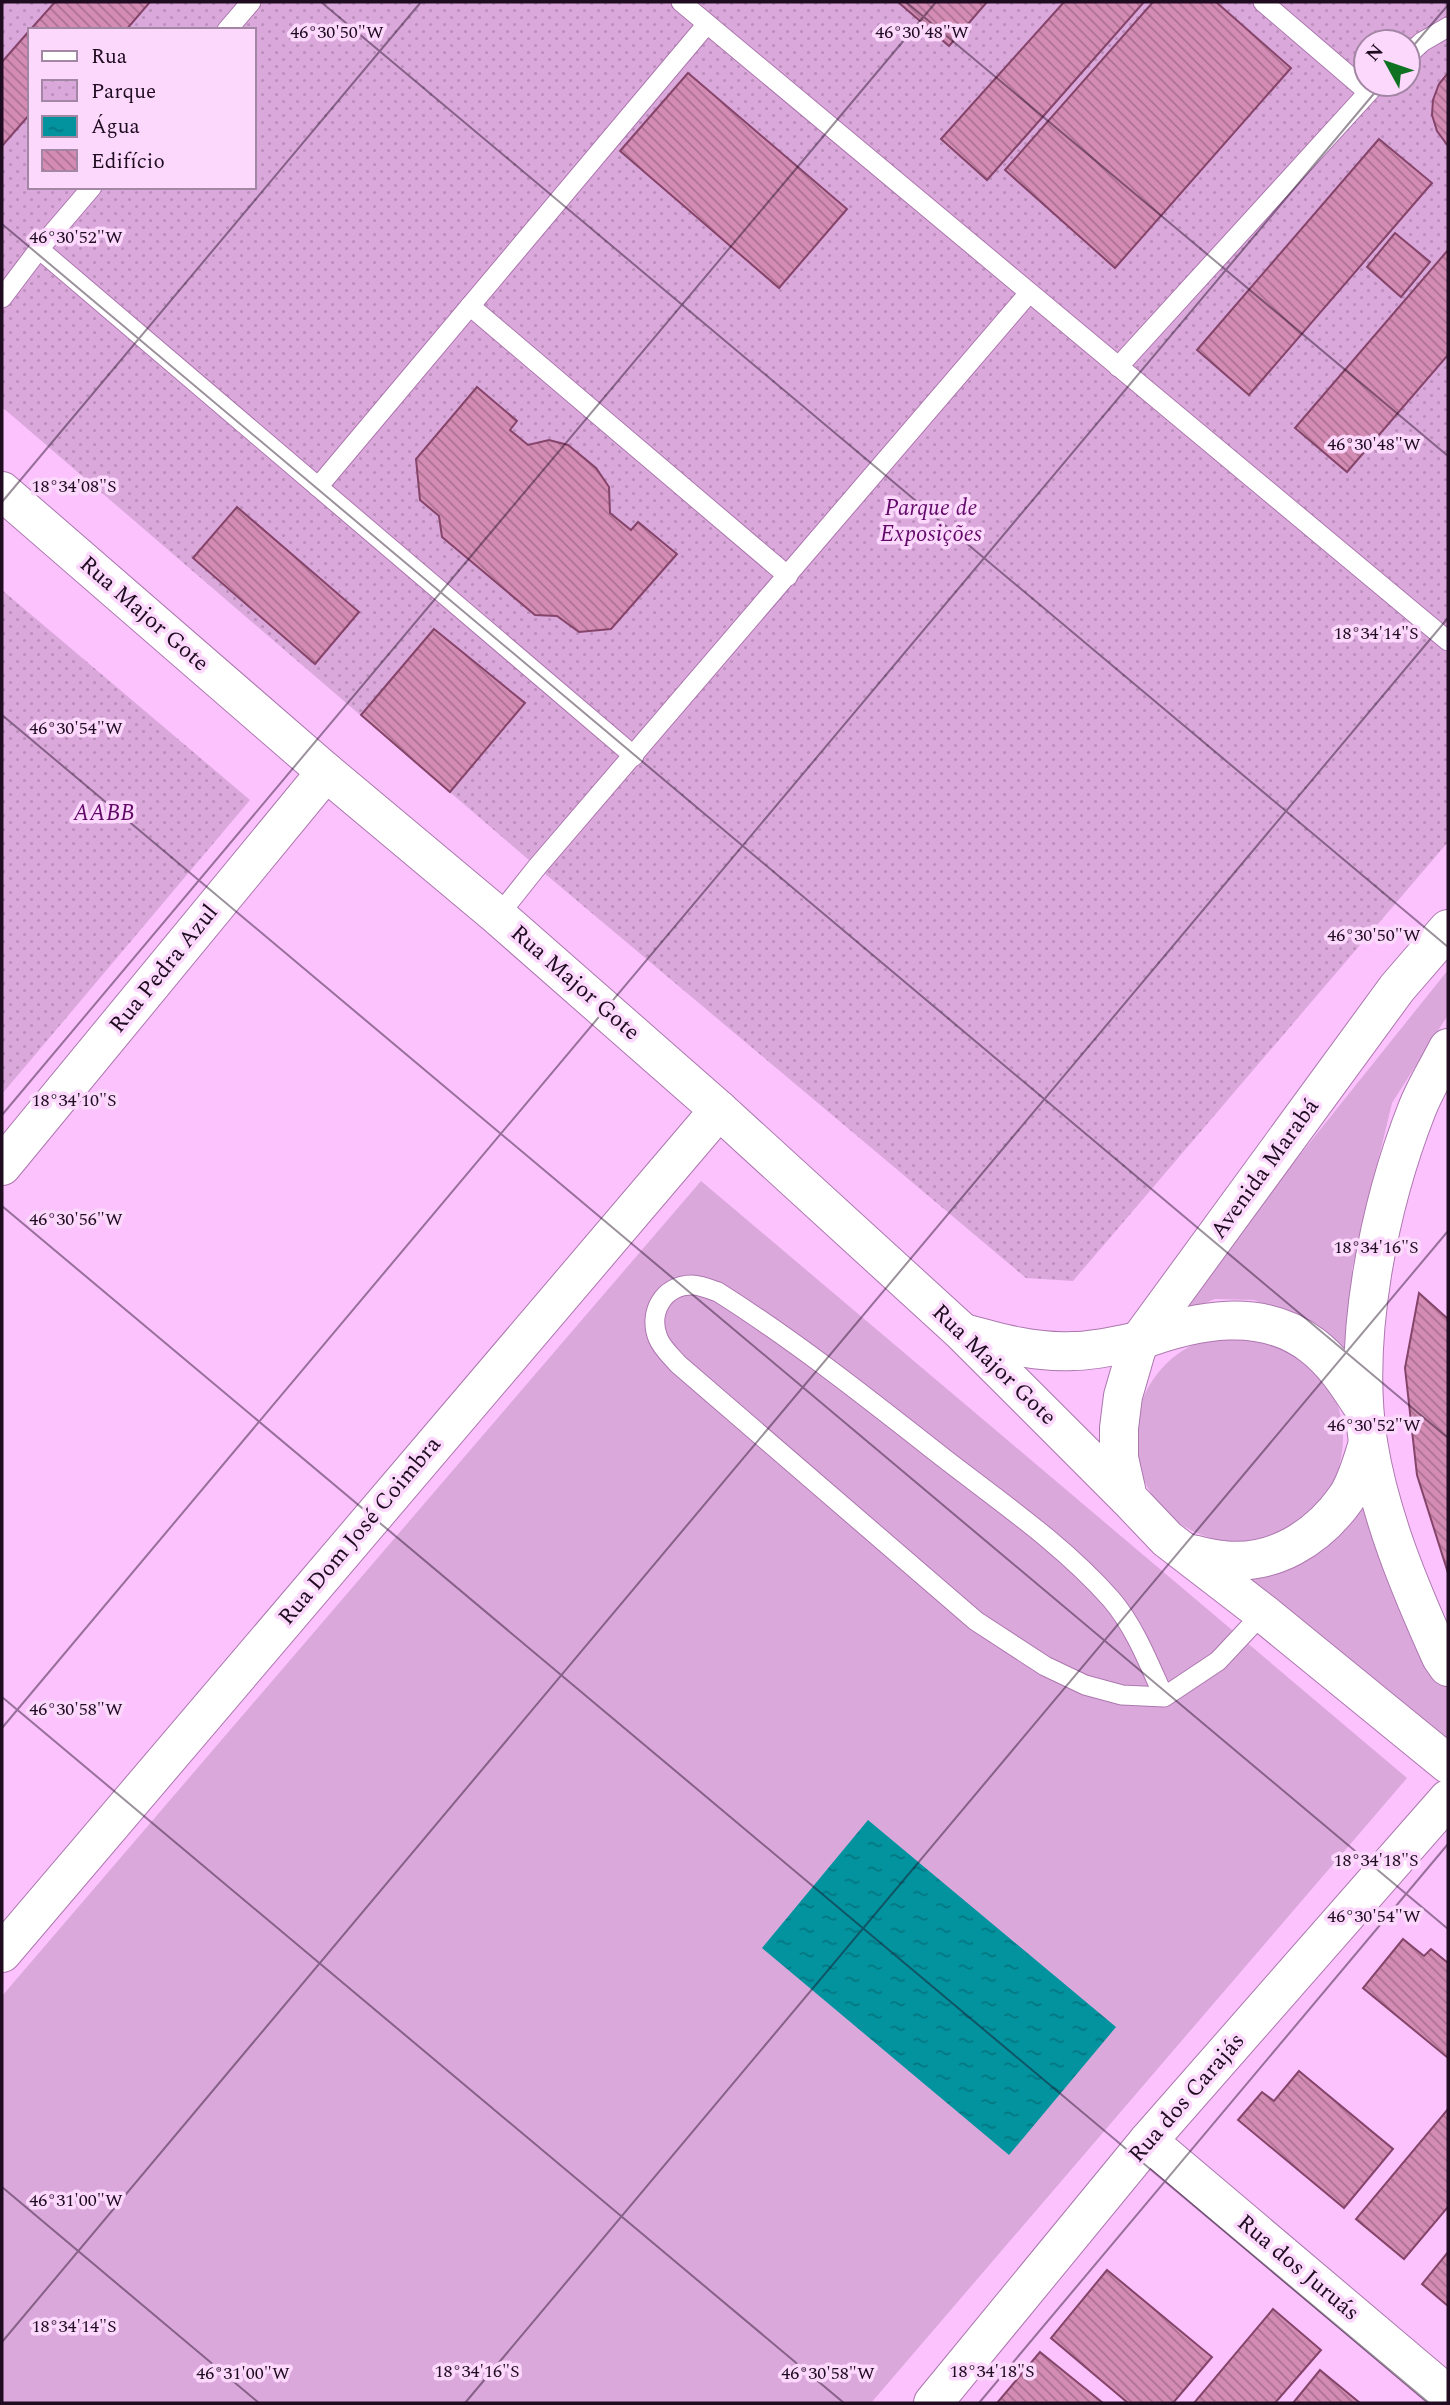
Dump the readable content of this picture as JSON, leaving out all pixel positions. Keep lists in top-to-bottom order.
{
  "streets": {
    "street": [
      "Rua Major Gote",
      "Rua Pedra Azul",
      "Avenida Marabá",
      "Rua Dom José Coimbra",
      "Rua dos Carajás",
      "Rua dos Juruás"
    ]
  },
  "crossings": [
    ["Rua Major Gote", "Rua Pedra Azul"],
    ["Rua Major Gote", "Avenida Marabá"],
    ["Rua Major Gote", "Rua Dom José Coimbra"],
    ["Rua dos Carajás", "Rua dos Juruás"]
  ],
  "parks": ["Parque de Exposições", "AABB"],
  "legend": [
    "Rua",
    "Parque",
    "Água",
    "Edifício"
  ],
  "north": "top left",
  "coordinates": [
    "46°30'48\"W",
    "46°30'50\"W",
    "46°30'52\"W",
    "18°34'08\"S",
    "18°34'14\"S",
    "46°30'54\"W",
    "18°34'10\"S",
    "46°30'56\"W",
    "18°34'16\"S",
    "46°30'58\"W",
    "18°34'18\"S",
    "46°31'00\"W"
  ]
}
